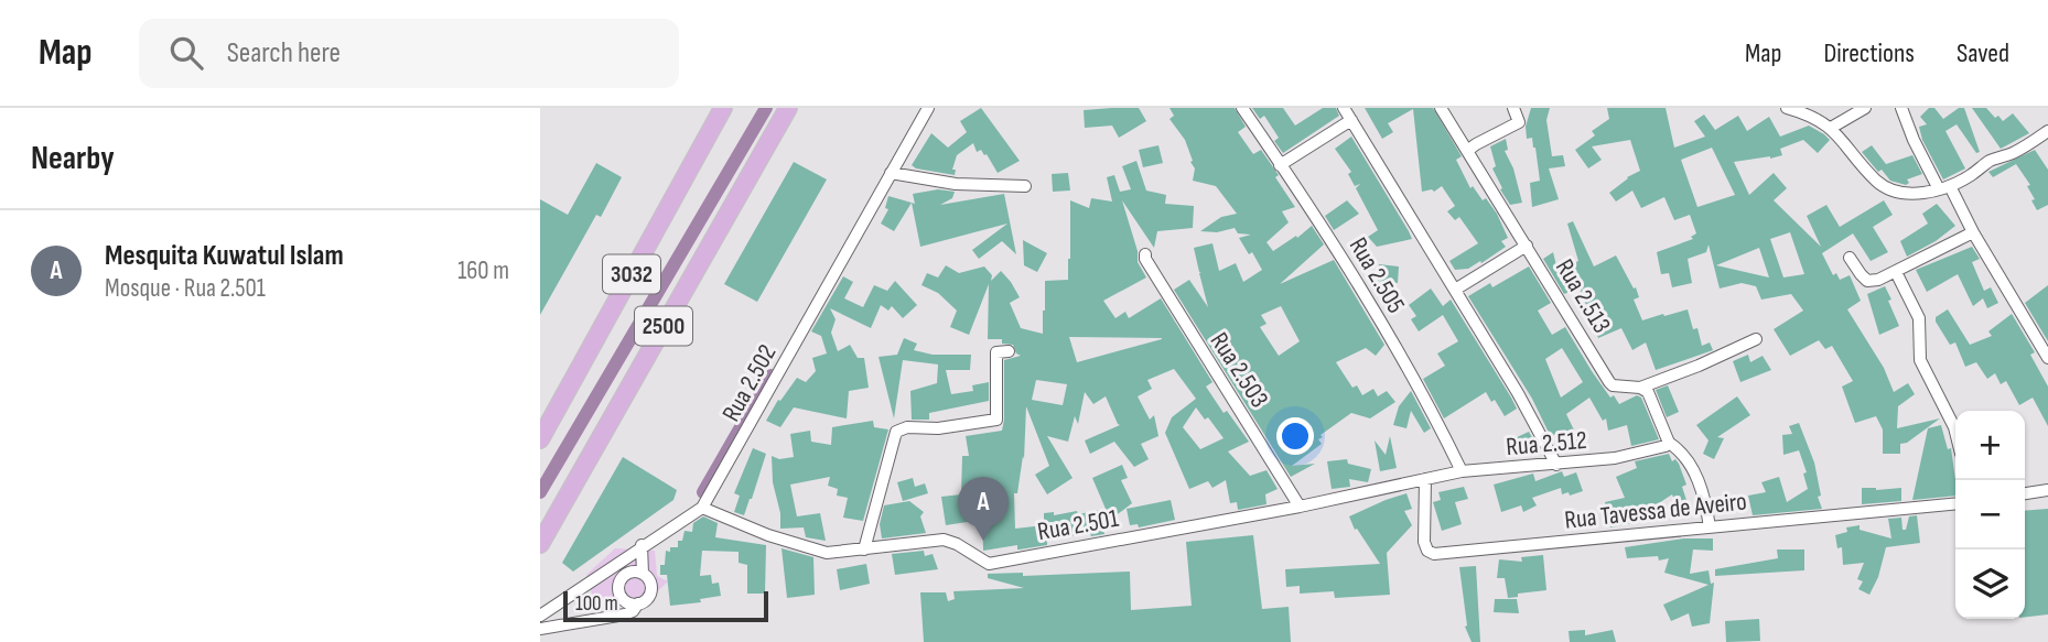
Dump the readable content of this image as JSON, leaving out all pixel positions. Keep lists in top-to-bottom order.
{
  "streets": {
    "main road": ["3032", "2500"],
    "street": [
      "Rua 2.505",
      "Rua 2.513",
      "Rua 2.503",
      "Rua 2.502",
      "Rua 2.512",
      "Rua Tavessa de Aveiro",
      "Rua 2.501"
    ]
  },
  "crossings": [
    ["Rua 2.505", "Rua 2.512"],
    ["Rua 2.503", "Rua 2.501"],
    ["Rua 2.502", "Rua 2.501"],
    ["Rua 2.512", "Rua Tavessa de Aveiro"],
    ["Rua 2.512", "Rua 2.501"],
    ["Rua Tavessa de Aveiro", "Rua 2.501"]
  ],
  "scale_bar": "100 m",
  "page": {
    "header": "Map",
    "search": "Search here",
    "nav": ["Map", "Directions", "Saved"],
    "heading": "Nearby",
    "list": [
      {
        "mark": "A",
        "name": "Mesquita Kuwatul Islam",
        "note": "Mosque · Rua 2.501",
        "value": "160 m"
      }
    ],
    "map_buttons": ["+", "−"],
    "pins": "A",
    "scale": "100 m"
  }
}
